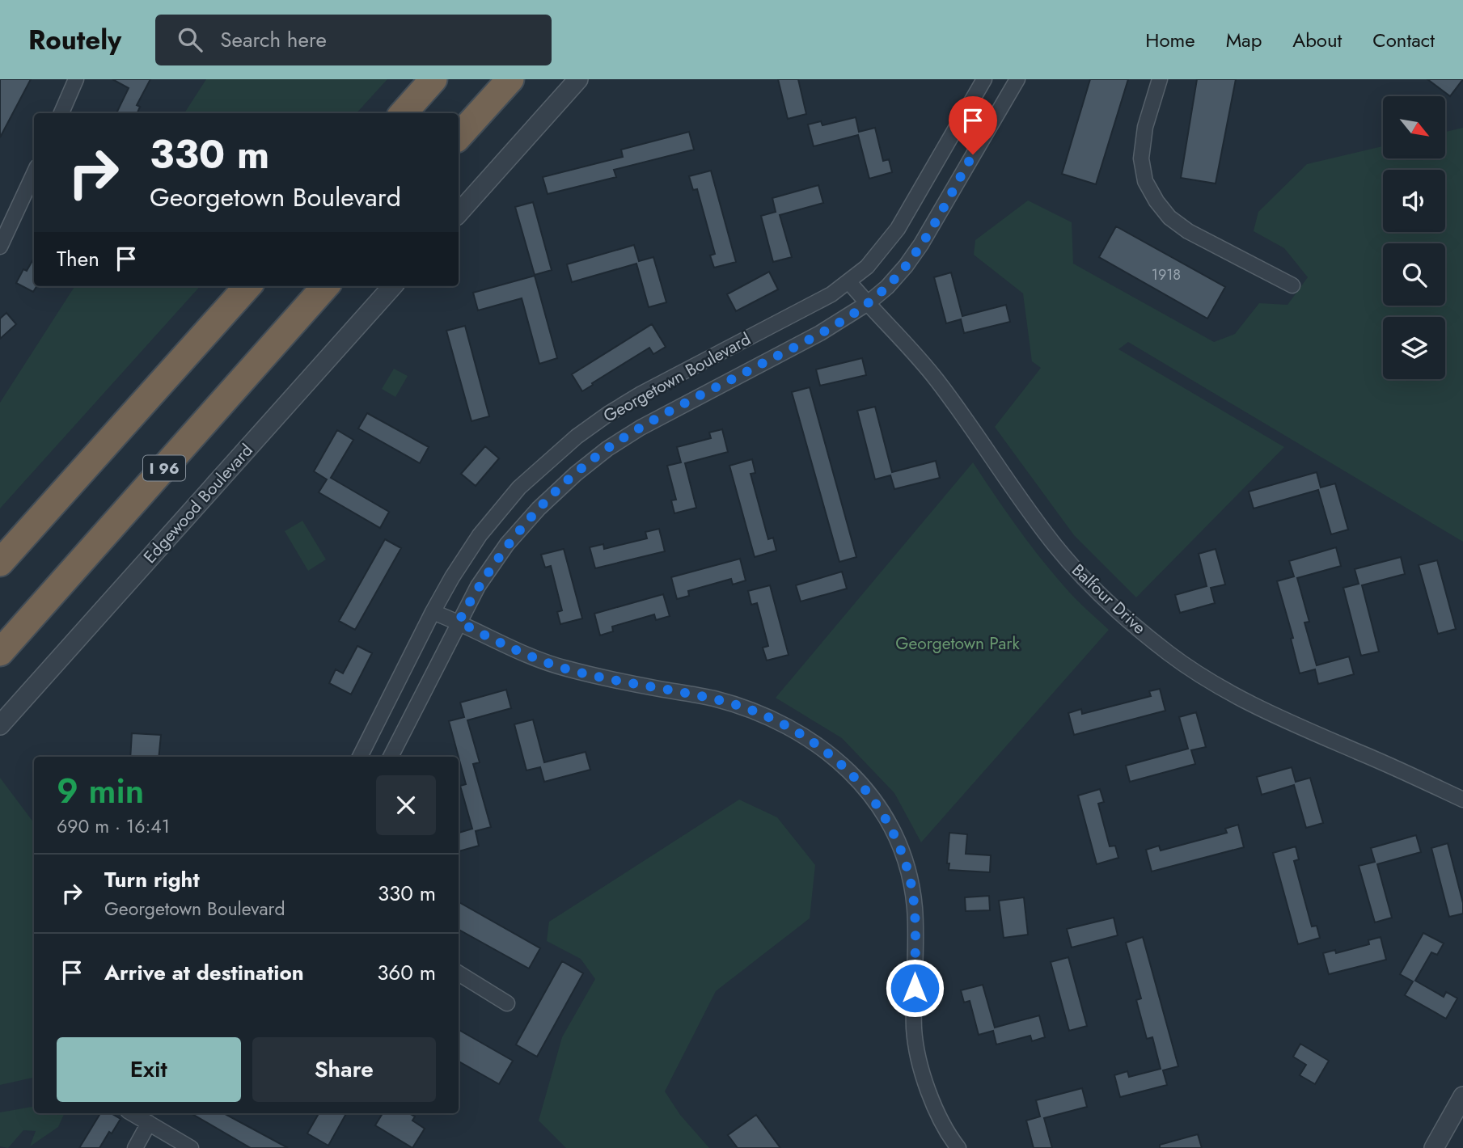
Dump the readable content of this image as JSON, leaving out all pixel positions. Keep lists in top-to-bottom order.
{
  "streets": {
    "highway": ["I 96"],
    "street": ["Georgetown Boulevard", "Edgewood Boulevard", "Balfour Drive"]
  },
  "crossings": [
    ["Georgetown Boulevard", "Balfour Drive"]
  ],
  "parks": ["Georgetown Park"],
  "house_numbers": ["1918"],
  "north": "bottom right",
  "page": {
    "header": "Routely",
    "search": "Search here",
    "nav": [
      "Home",
      "Map",
      "About",
      "Contact"
    ],
    "turn": ["330 m", "Georgetown Boulevard"],
    "then": "Then",
    "heading": ["9 min", "690 m · 16:41"],
    "list": [
      {
        "name": "Turn right",
        "note": "Georgetown Boulevard",
        "value": "330 m"
      },
      {
        "name": "Arrive at destination",
        "value": "360 m"
      }
    ],
    "buttons": ["Exit", "Share"]
  }
}
